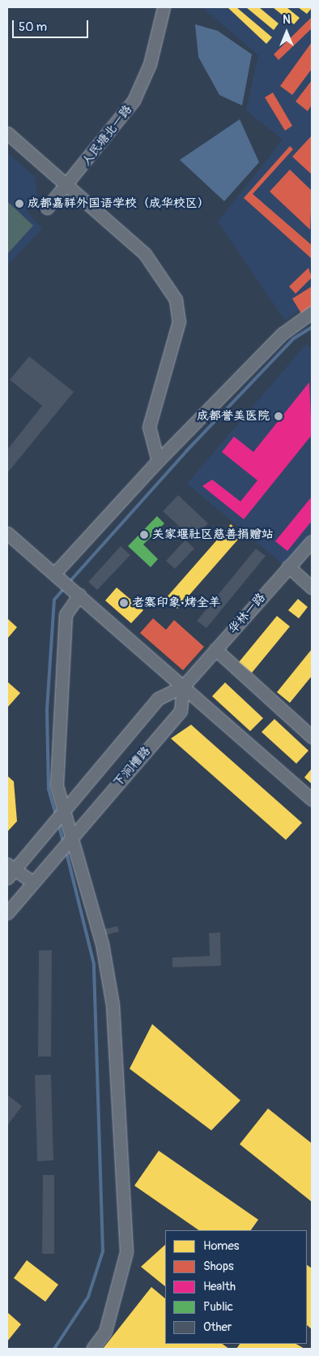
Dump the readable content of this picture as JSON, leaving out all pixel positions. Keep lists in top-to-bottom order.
{
  "streets": {
    "street": ["人民塘北一路", "华林一路", "下涧槽路"]
  },
  "crossings": [
    ["华林一路", "下涧槽路"]
  ],
  "places": [
    "成都嘉祥外国语学校（成华校区）",
    "成都誉美医院",
    "关家堰社区慈善捐赠站",
    "老寨印象·烤全羊"
  ],
  "legend": [
    "Homes",
    "Shops",
    "Health",
    "Public",
    "Other"
  ],
  "scale_bar": "50 m",
  "north": "top"
}
